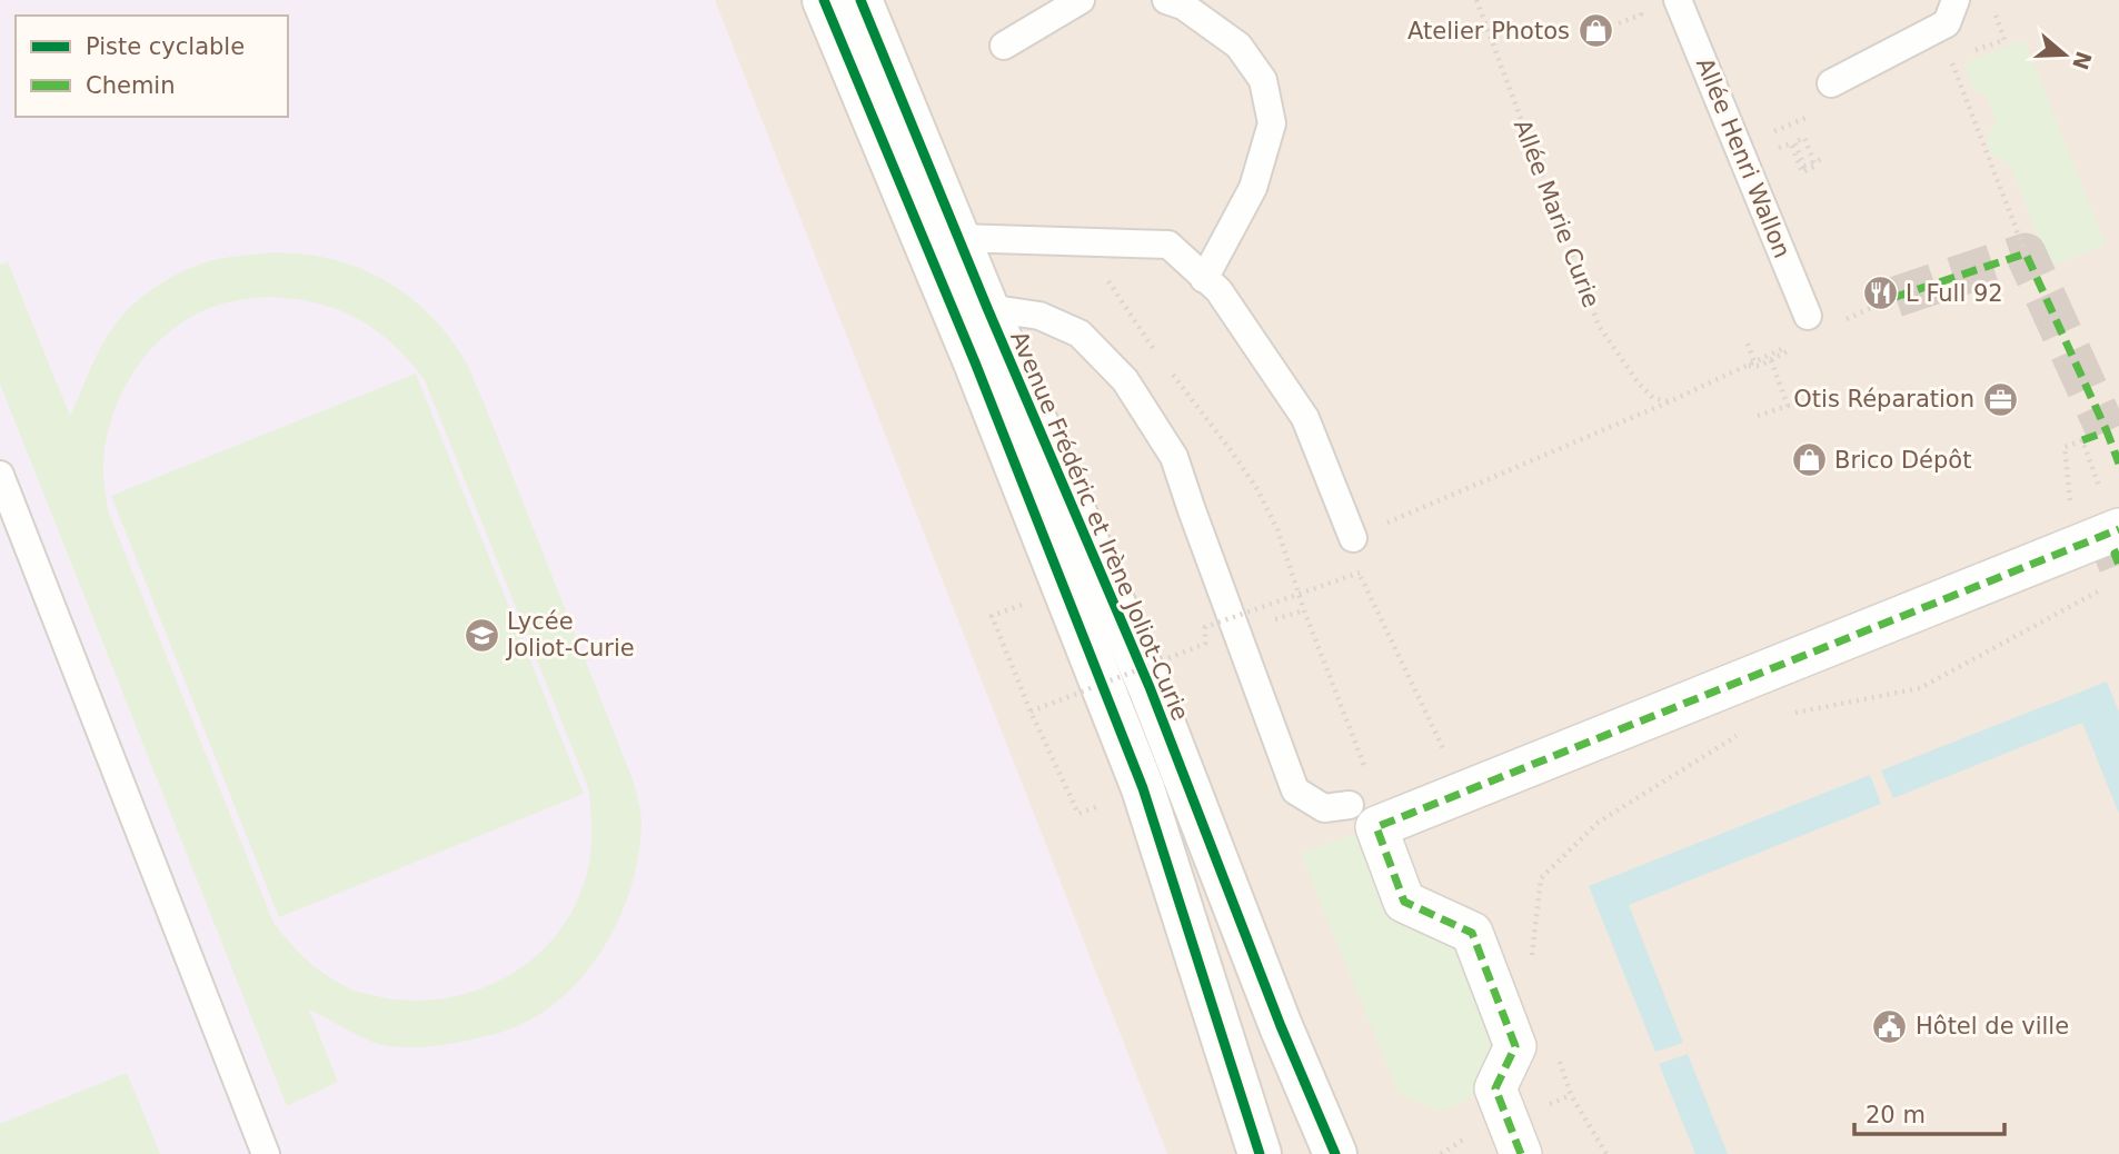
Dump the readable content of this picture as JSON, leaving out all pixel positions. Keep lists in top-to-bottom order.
{
  "streets": {
    "main road": ["Avenue Frédéric et Irène Joliot-Curie"],
    "lane": ["Allée Henri Wallon"],
    "path": ["Allée Marie Curie"]
  },
  "places": {
    "shop": ["Atelier Photos", "Brico Dépôt"],
    "restaurant": ["L Full 92"],
    "office": ["Otis Réparation"],
    "school or university": ["Lycée Joliot-Curie"],
    "public building": ["Hôtel de ville"]
  },
  "legend": ["Piste cyclable", "Chemin"],
  "scale_bar": "20 m",
  "north": "right"
}
